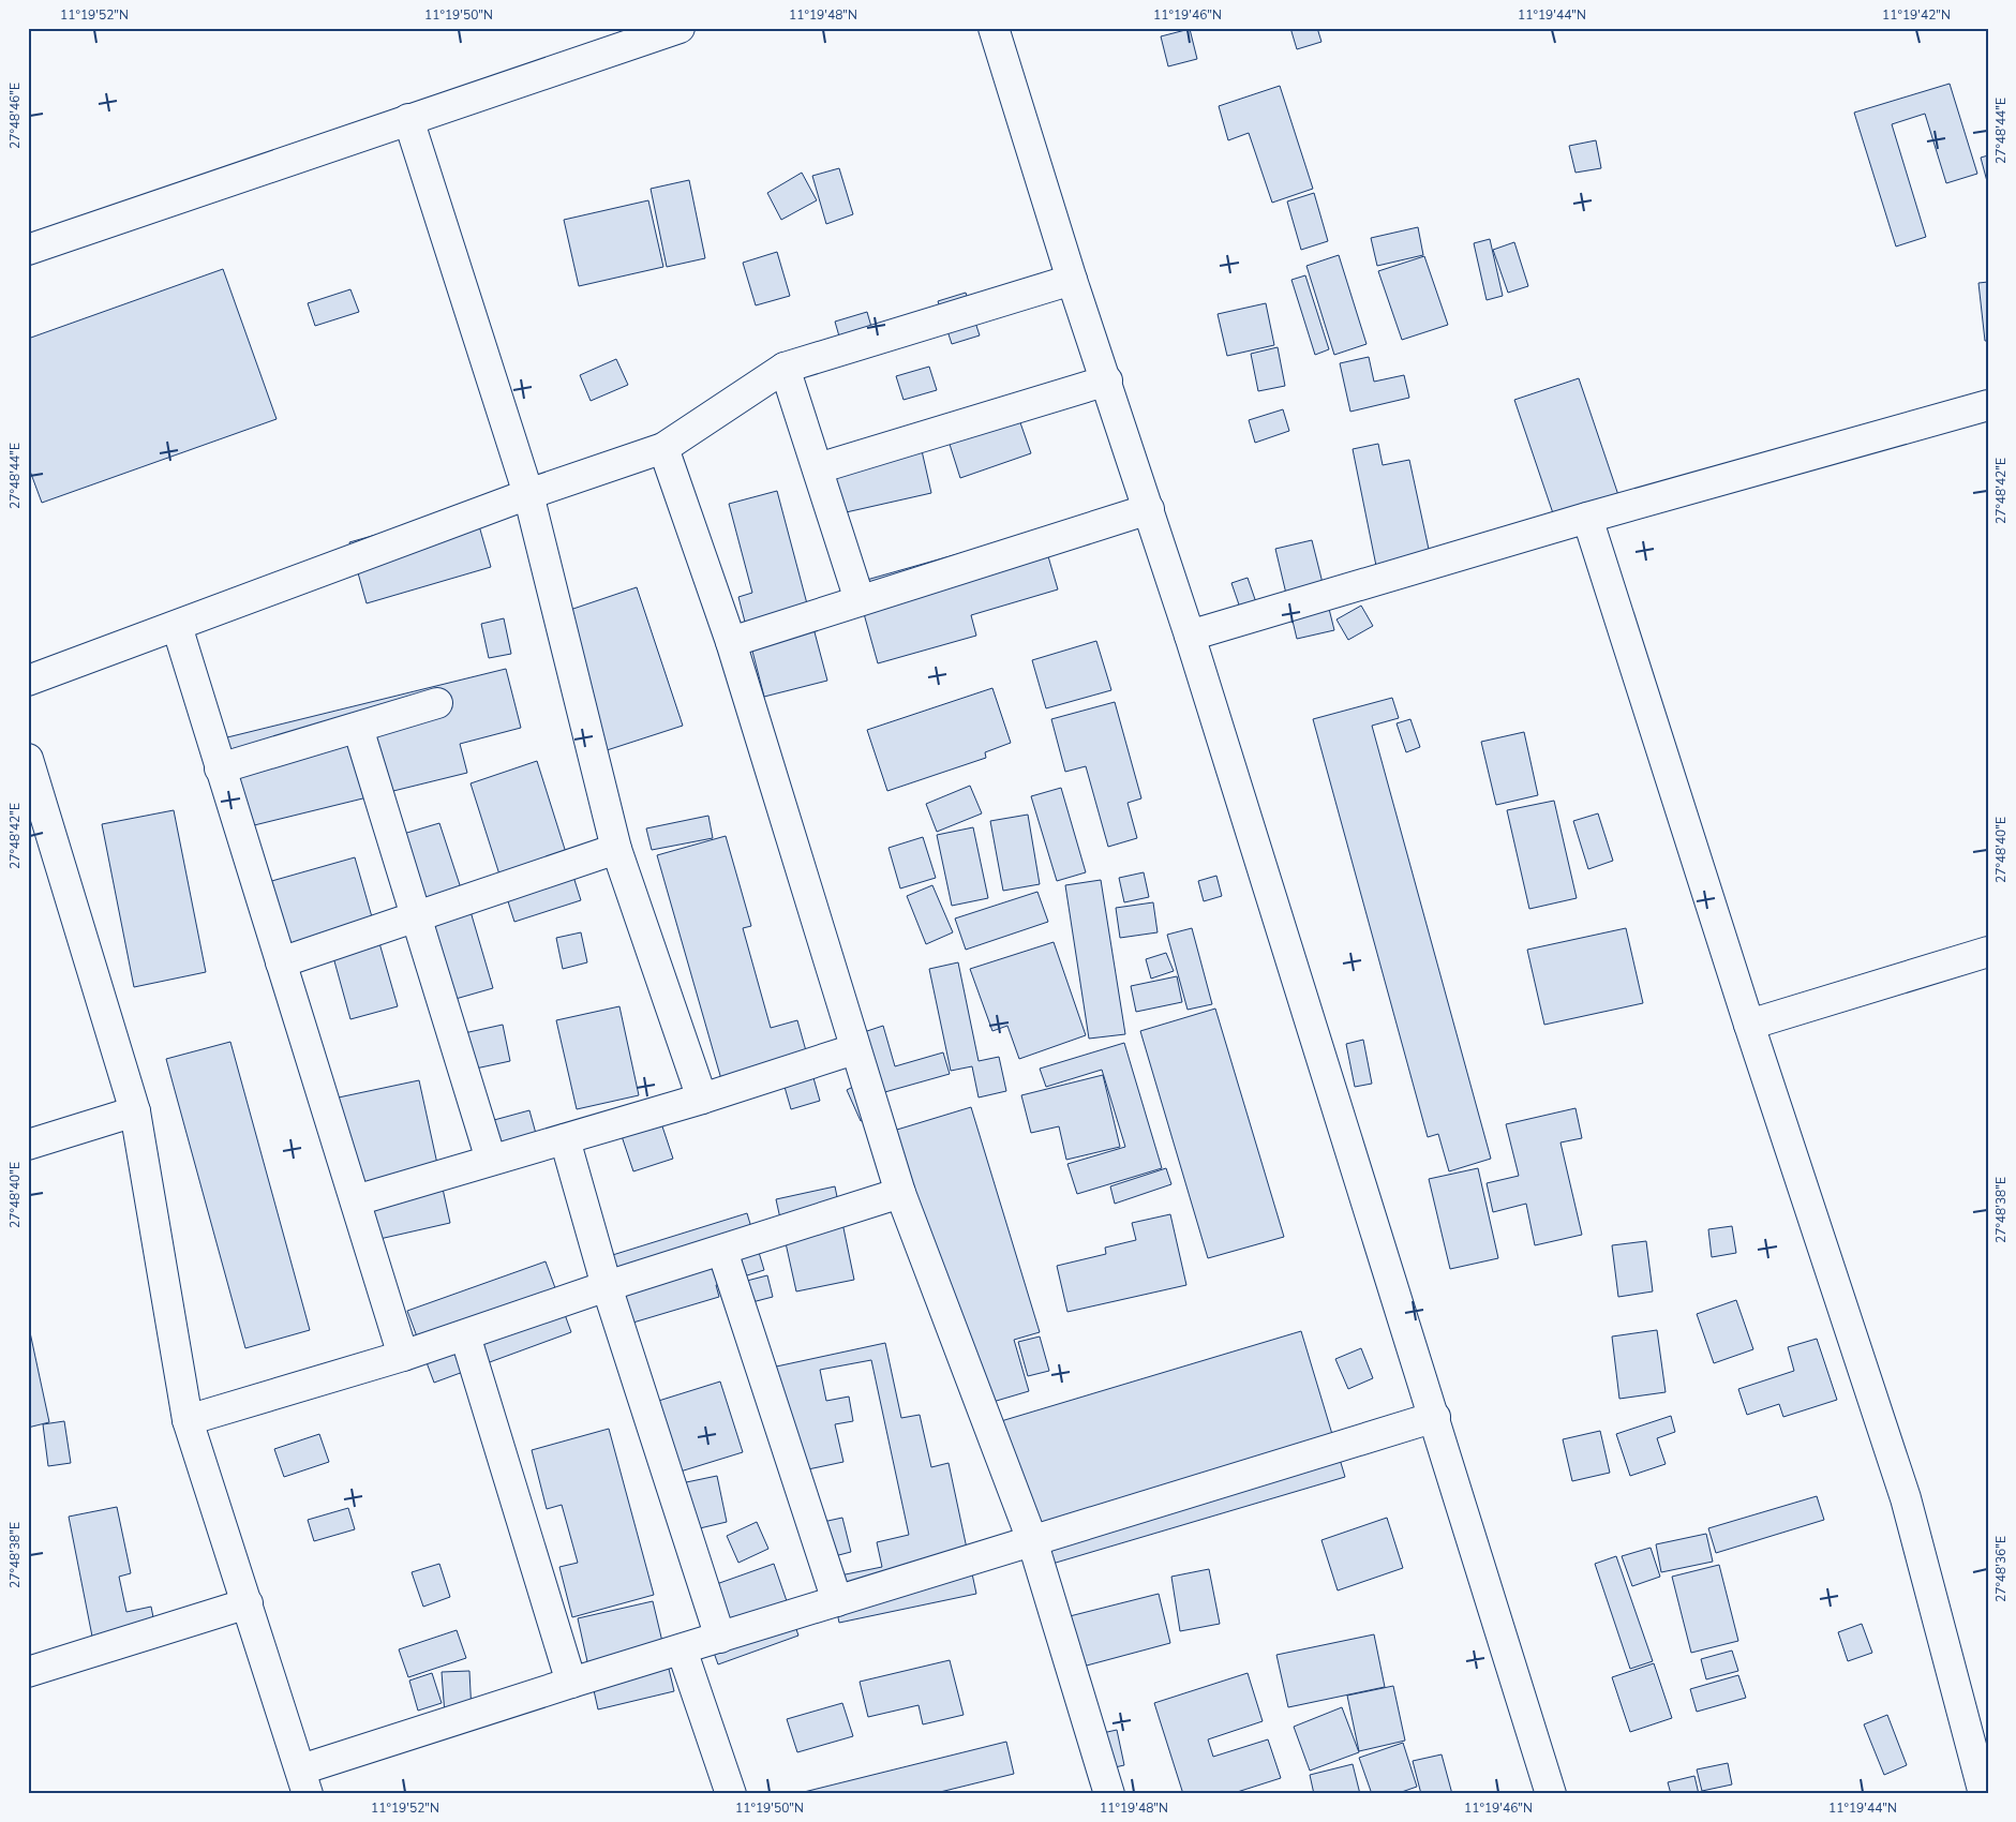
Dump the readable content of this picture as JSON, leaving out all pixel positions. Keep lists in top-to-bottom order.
{
  "coordinates": [
    "11°19'52\"N",
    "11°19'50\"N",
    "11°19'48\"N",
    "11°19'46\"N",
    "11°19'44\"N",
    "11°19'42\"N",
    "27°48'46\"E",
    "27°48'44\"E",
    "27°48'42\"E",
    "27°48'40\"E",
    "27°48'38\"E",
    "27°48'36\"E"
  ]
}
